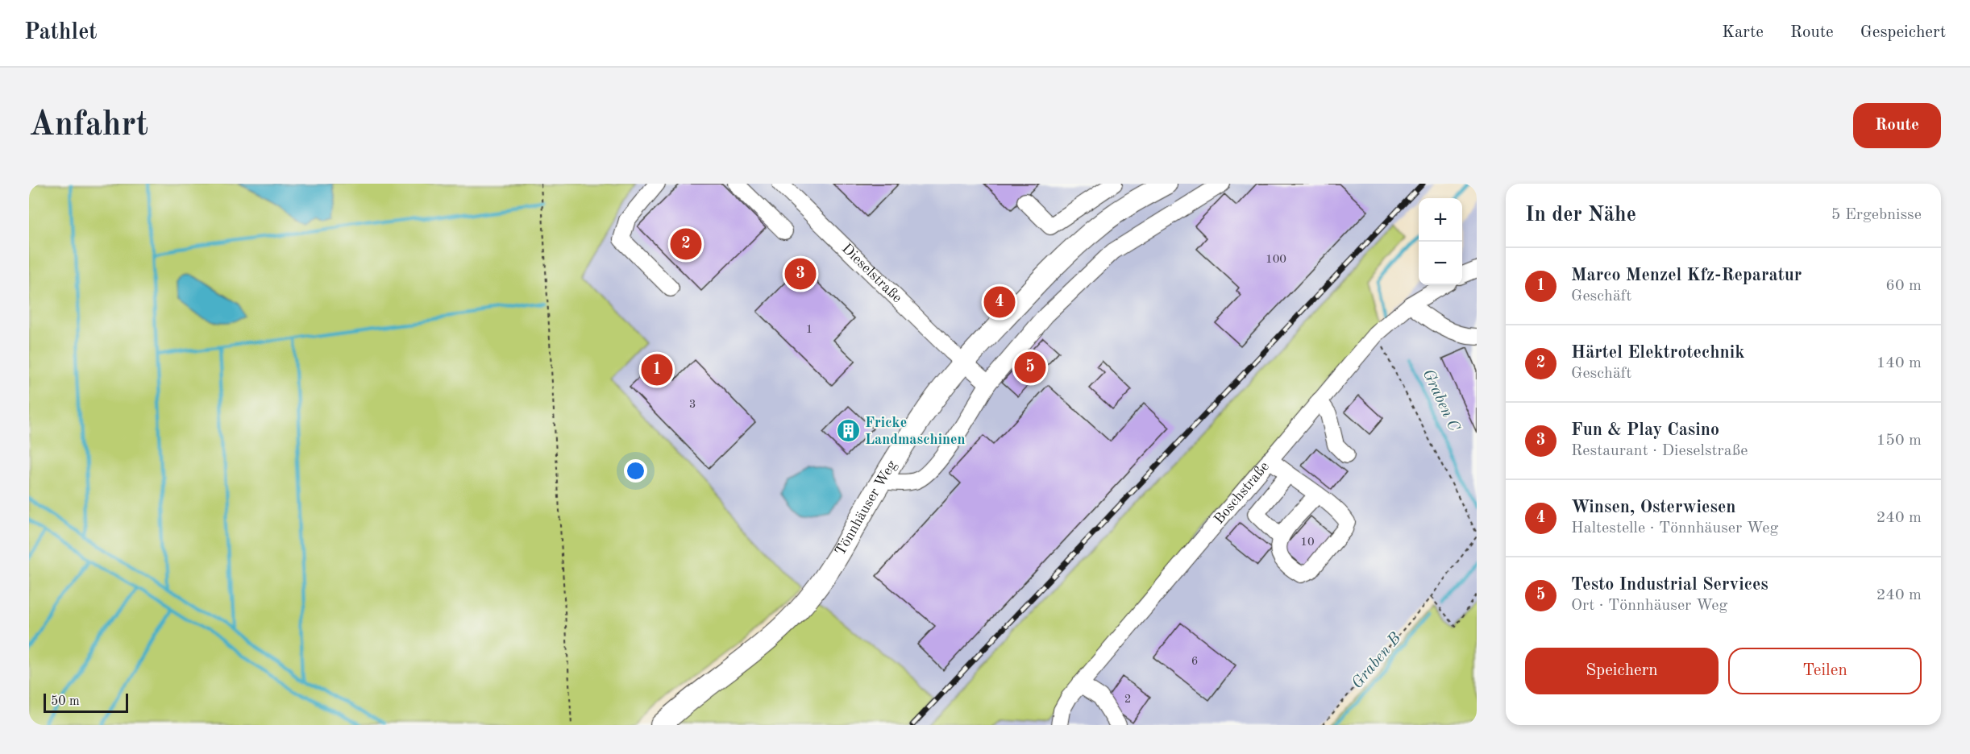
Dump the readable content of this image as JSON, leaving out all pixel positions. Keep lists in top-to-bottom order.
{
  "streets": {
    "main road": ["Tönnhäuser Weg"],
    "street": ["Dieselstraße", "Boschstraße"]
  },
  "crossings": [
    ["Dieselstraße", "Tönnhäuser Weg"]
  ],
  "water": ["Graben C", "Graben B"],
  "places": {
    "building": ["Fricke Landmaschinen"]
  },
  "house_numbers": [
    "100",
    "1",
    "3",
    "10",
    "6",
    "2"
  ],
  "scale_bar": "50 m",
  "page": {
    "header": "Pathlet",
    "nav": ["Karte", "Route", "Gespeichert"],
    "buttons": [
      "Route",
      ["Speichern", "Teilen"]
    ],
    "title": "Anfahrt",
    "heading": ["In der Nähe", "5 Ergebnisse"],
    "map_buttons": ["+", "−"],
    "pins": [
      "2",
      "3",
      "4",
      "5",
      "1"
    ],
    "list": [
      {
        "mark": "1",
        "name": "Marco Menzel Kfz-Reparatur",
        "note": "Geschäft",
        "value": "60 m"
      },
      {
        "mark": "2",
        "name": "Härtel Elektrotechnik",
        "note": "Geschäft",
        "value": "140 m"
      },
      {
        "mark": "3",
        "name": "Fun & Play Casino",
        "note": "Restaurant · Dieselstraße",
        "value": "150 m"
      },
      {
        "mark": "4",
        "name": "Winsen, Osterwiesen",
        "note": "Haltestelle · Tönnhäuser Weg",
        "value": "240 m"
      },
      {
        "mark": "5",
        "name": "Testo Industrial Services",
        "note": "Ort · Tönnhäuser Weg",
        "value": "240 m"
      }
    ],
    "scale": "50 m"
  }
}
